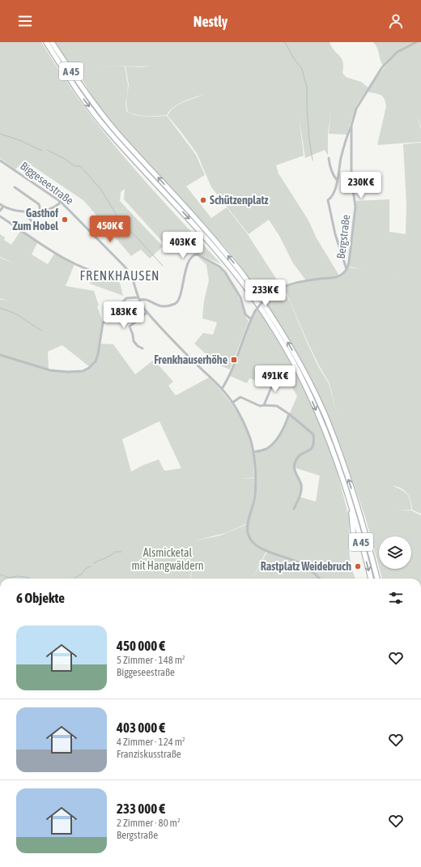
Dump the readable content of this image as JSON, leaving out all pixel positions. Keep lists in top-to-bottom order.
{
  "streets": {
    "highway": ["A 45"],
    "street": ["Biggeseestraße", "Bergstraße"]
  },
  "crossings": [
    ["Biggeseestraße", "Bergstraße"]
  ],
  "districts": ["FRENKHAUSEN"],
  "parks": ["Alsmicketal mit Hangwäldern"],
  "places": {
    "other": ["Schützenplatz", "Gasthof Zum Hobel", "Rastplatz Weidebruch"],
    "transit": ["Frenkhauserhöhe"]
  },
  "page": {
    "header": "Nestly",
    "price": [
      "230K €",
      "450K €",
      "403K €",
      "233K €",
      "183K €",
      "491K €"
    ],
    "heading": "6 Objekte",
    "list": [
      {
        "name": "450 000 €",
        "note": "5 Zimmer · 148 m² · Biggeseestraße"
      },
      {
        "name": "403 000 €",
        "note": "4 Zimmer · 124 m² · Franziskusstraße"
      },
      {
        "name": "233 000 €",
        "note": "2 Zimmer · 80 m² · Bergstraße"
      }
    ]
  }
}
